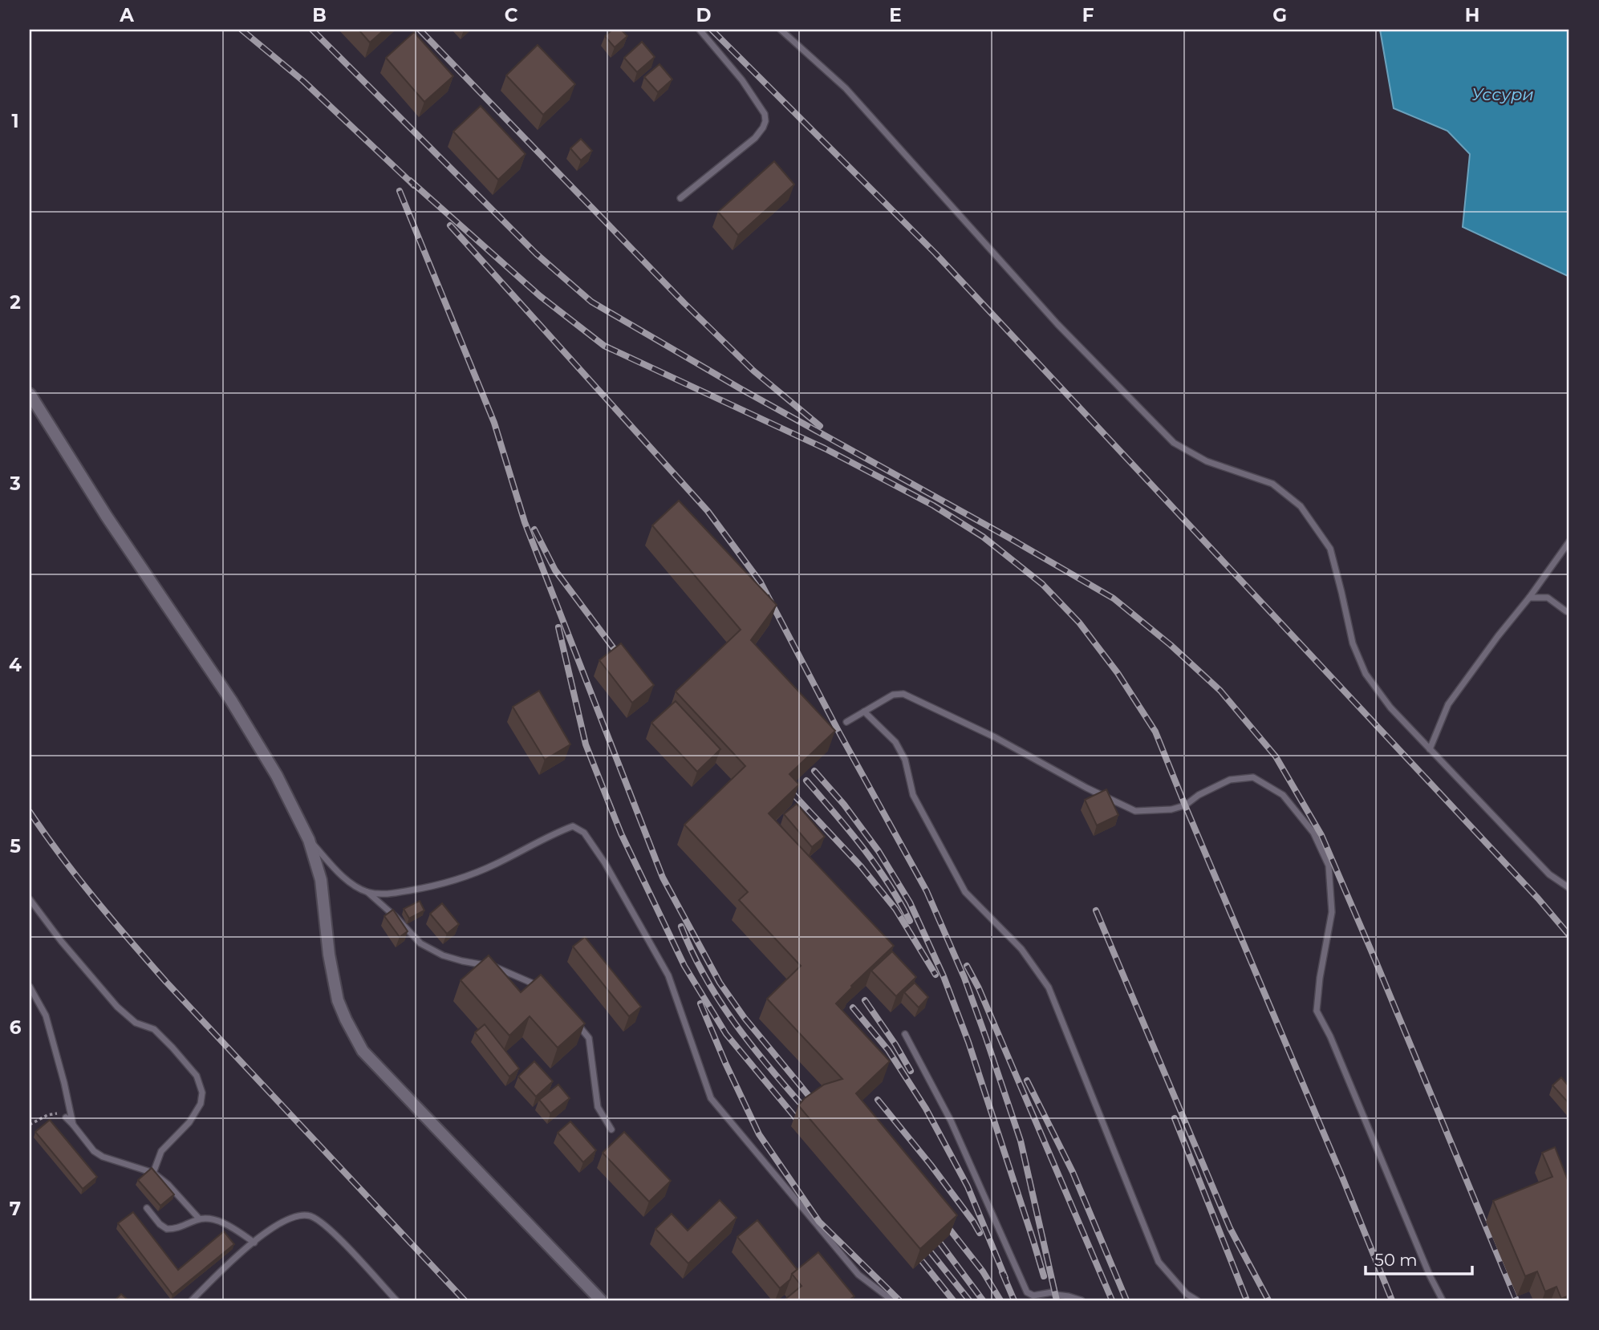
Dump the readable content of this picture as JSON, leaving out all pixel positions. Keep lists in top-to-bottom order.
{
  "water": ["Уссури"],
  "scale_bar": "50 m",
  "grid": {
    "columns": [
      "A",
      "B",
      "C",
      "D",
      "E",
      "F",
      "G",
      "H"
    ],
    "rows": [
      "1",
      "2",
      "3",
      "4",
      "5",
      "6",
      "7"
    ]
  }
}
